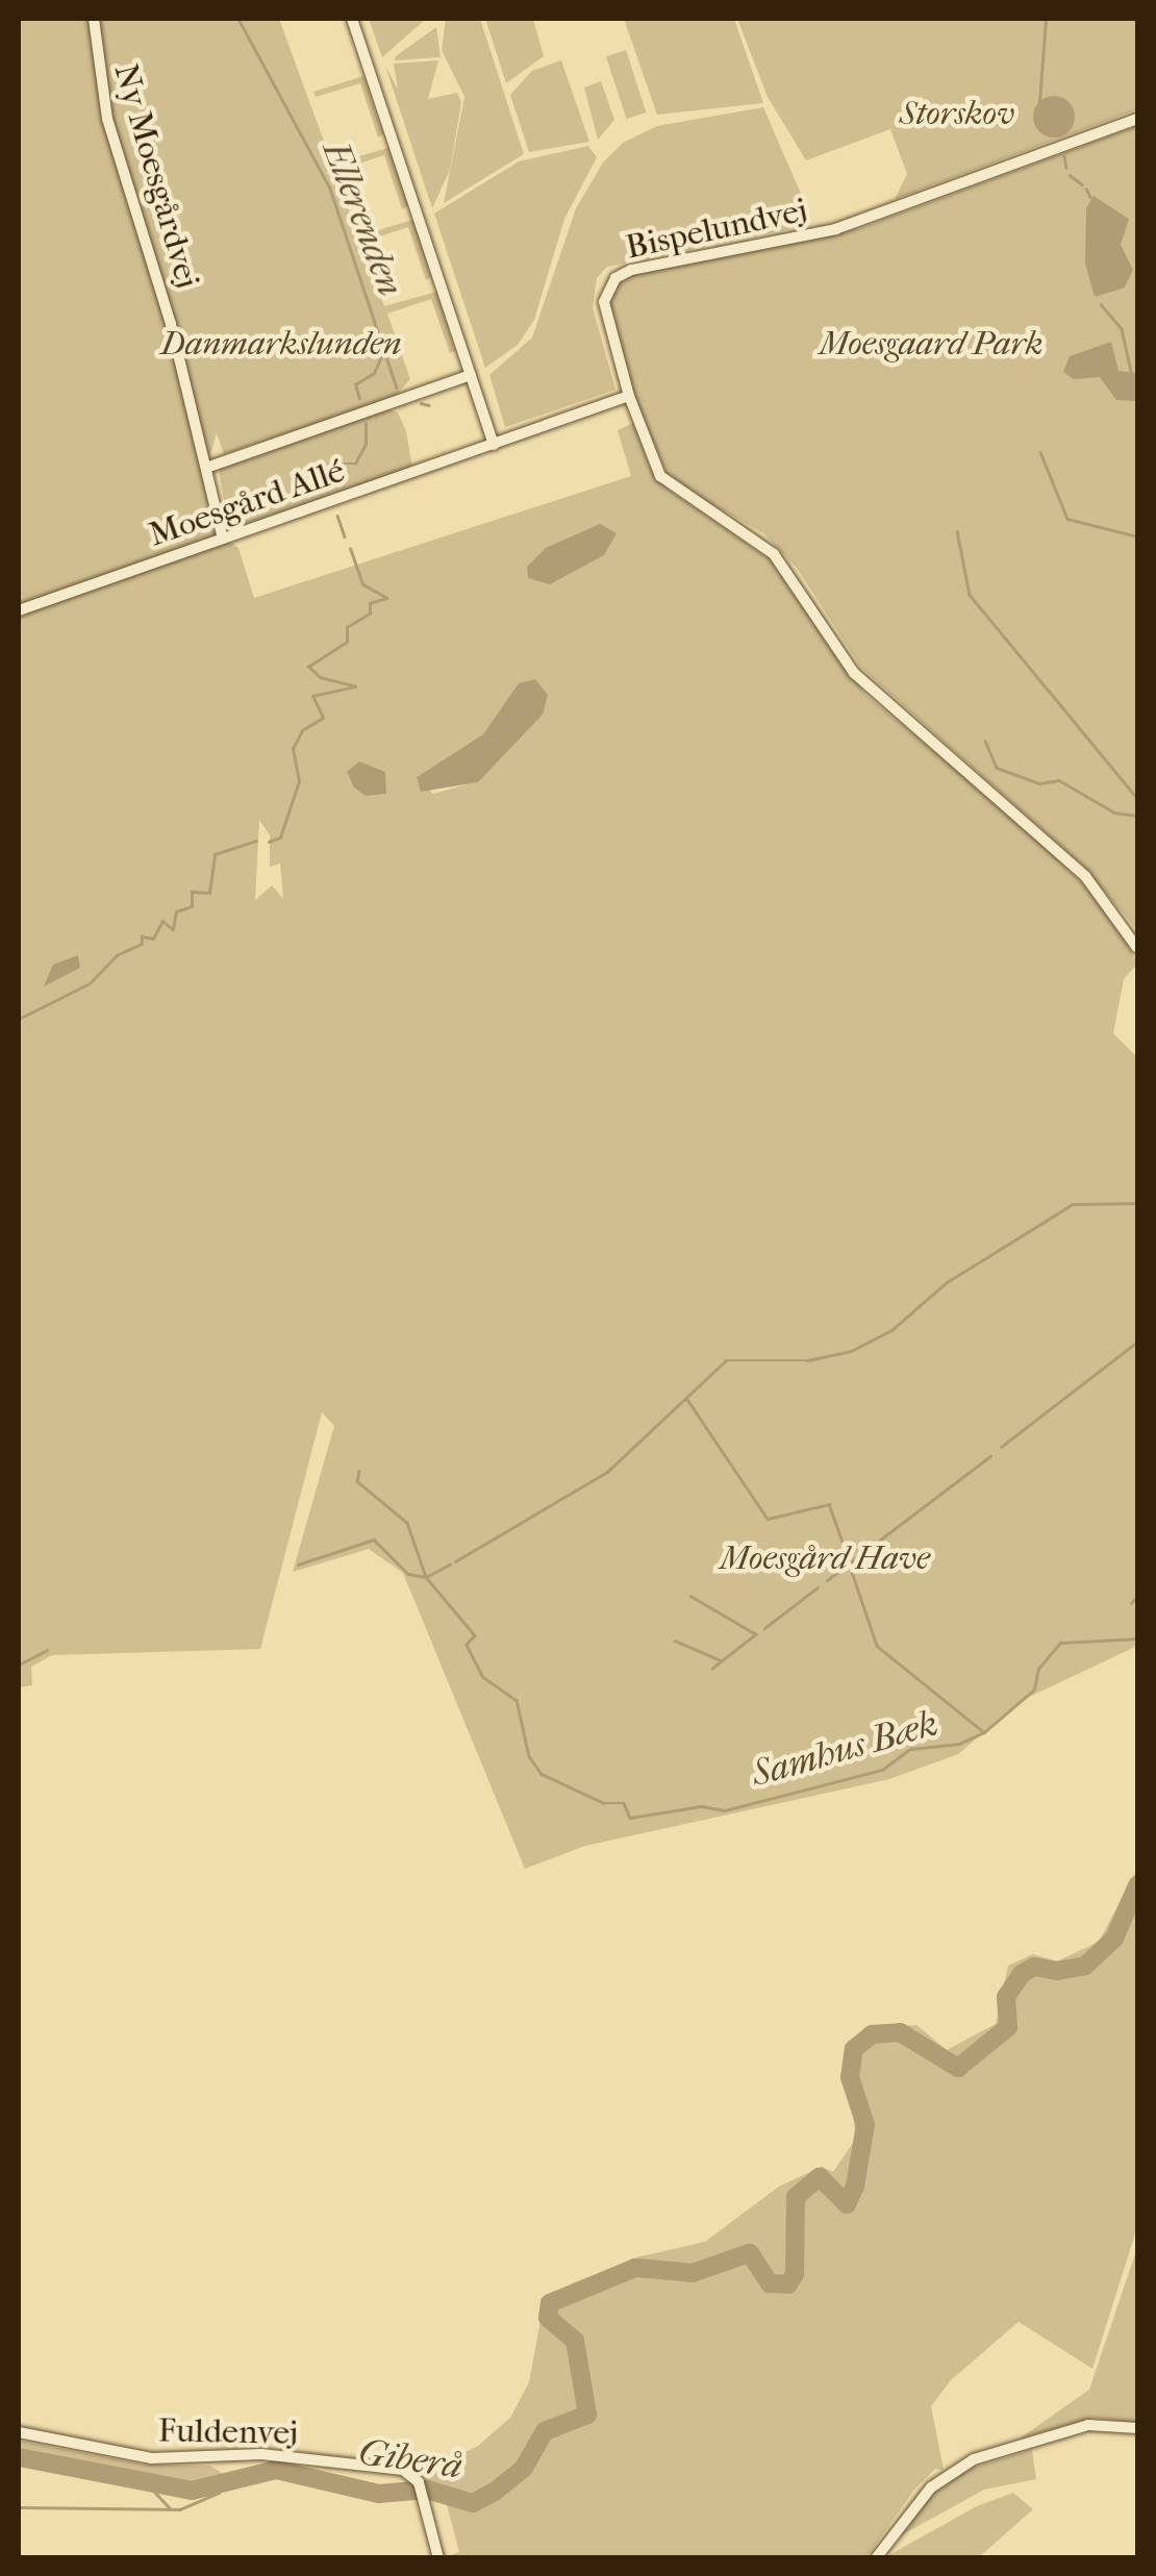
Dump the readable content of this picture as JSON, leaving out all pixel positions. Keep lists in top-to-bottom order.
{
  "streets": {
    "street": [
      "Ny Moesgårdvej",
      "Bispelundvej",
      "Moesgård Allé",
      "Fuldenvej"
    ]
  },
  "crossings": [
    ["Ny Moesgårdvej", "Moesgård Allé"],
    ["Bispelundvej", "Moesgård Allé"]
  ],
  "water": ["Ellerenden", "Samhus Bæk", "Giberå"],
  "parks": [
    "Storskov",
    "Danmarkslunden",
    "Moesgaard Park",
    "Moesgård Have"
  ]
}
